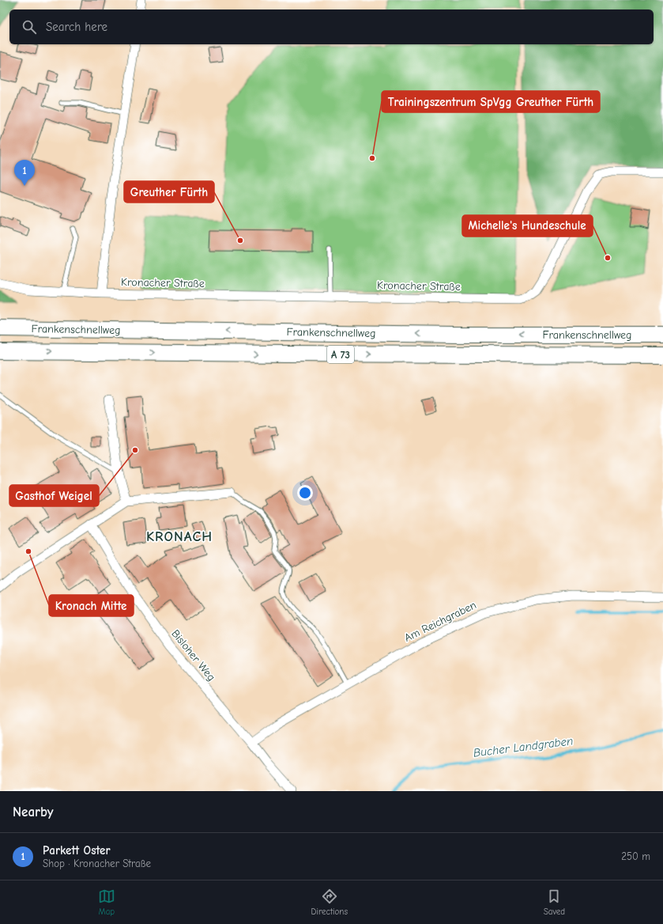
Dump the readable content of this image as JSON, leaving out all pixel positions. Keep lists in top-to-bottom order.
{
  "streets": {
    "highway": ["Frankenschnellweg", "A 73"],
    "street": ["Kronacher Straße", "Am Reichgraben", "Bisloher Weg"]
  },
  "crossings": [
    ["Am Reichgraben", "Bisloher Weg"]
  ],
  "districts": ["KRONACH"],
  "water": ["Bucher Landgraben"],
  "places": [
    "Trainingszentrum SpVgg Greuther Fürth",
    "Greuther Fürth",
    "Michelle's Hundeschule",
    "Gasthof Weigel",
    "Kronach Mitte"
  ],
  "page": {
    "search": "Search here",
    "pins": "1",
    "heading": "Nearby",
    "list": [
      {
        "mark": "1",
        "name": "Parkett Oster",
        "note": "Shop · Kronacher Straße",
        "value": "250 m"
      }
    ],
    "nav": ["Map", "Directions", "Saved"]
  }
}
